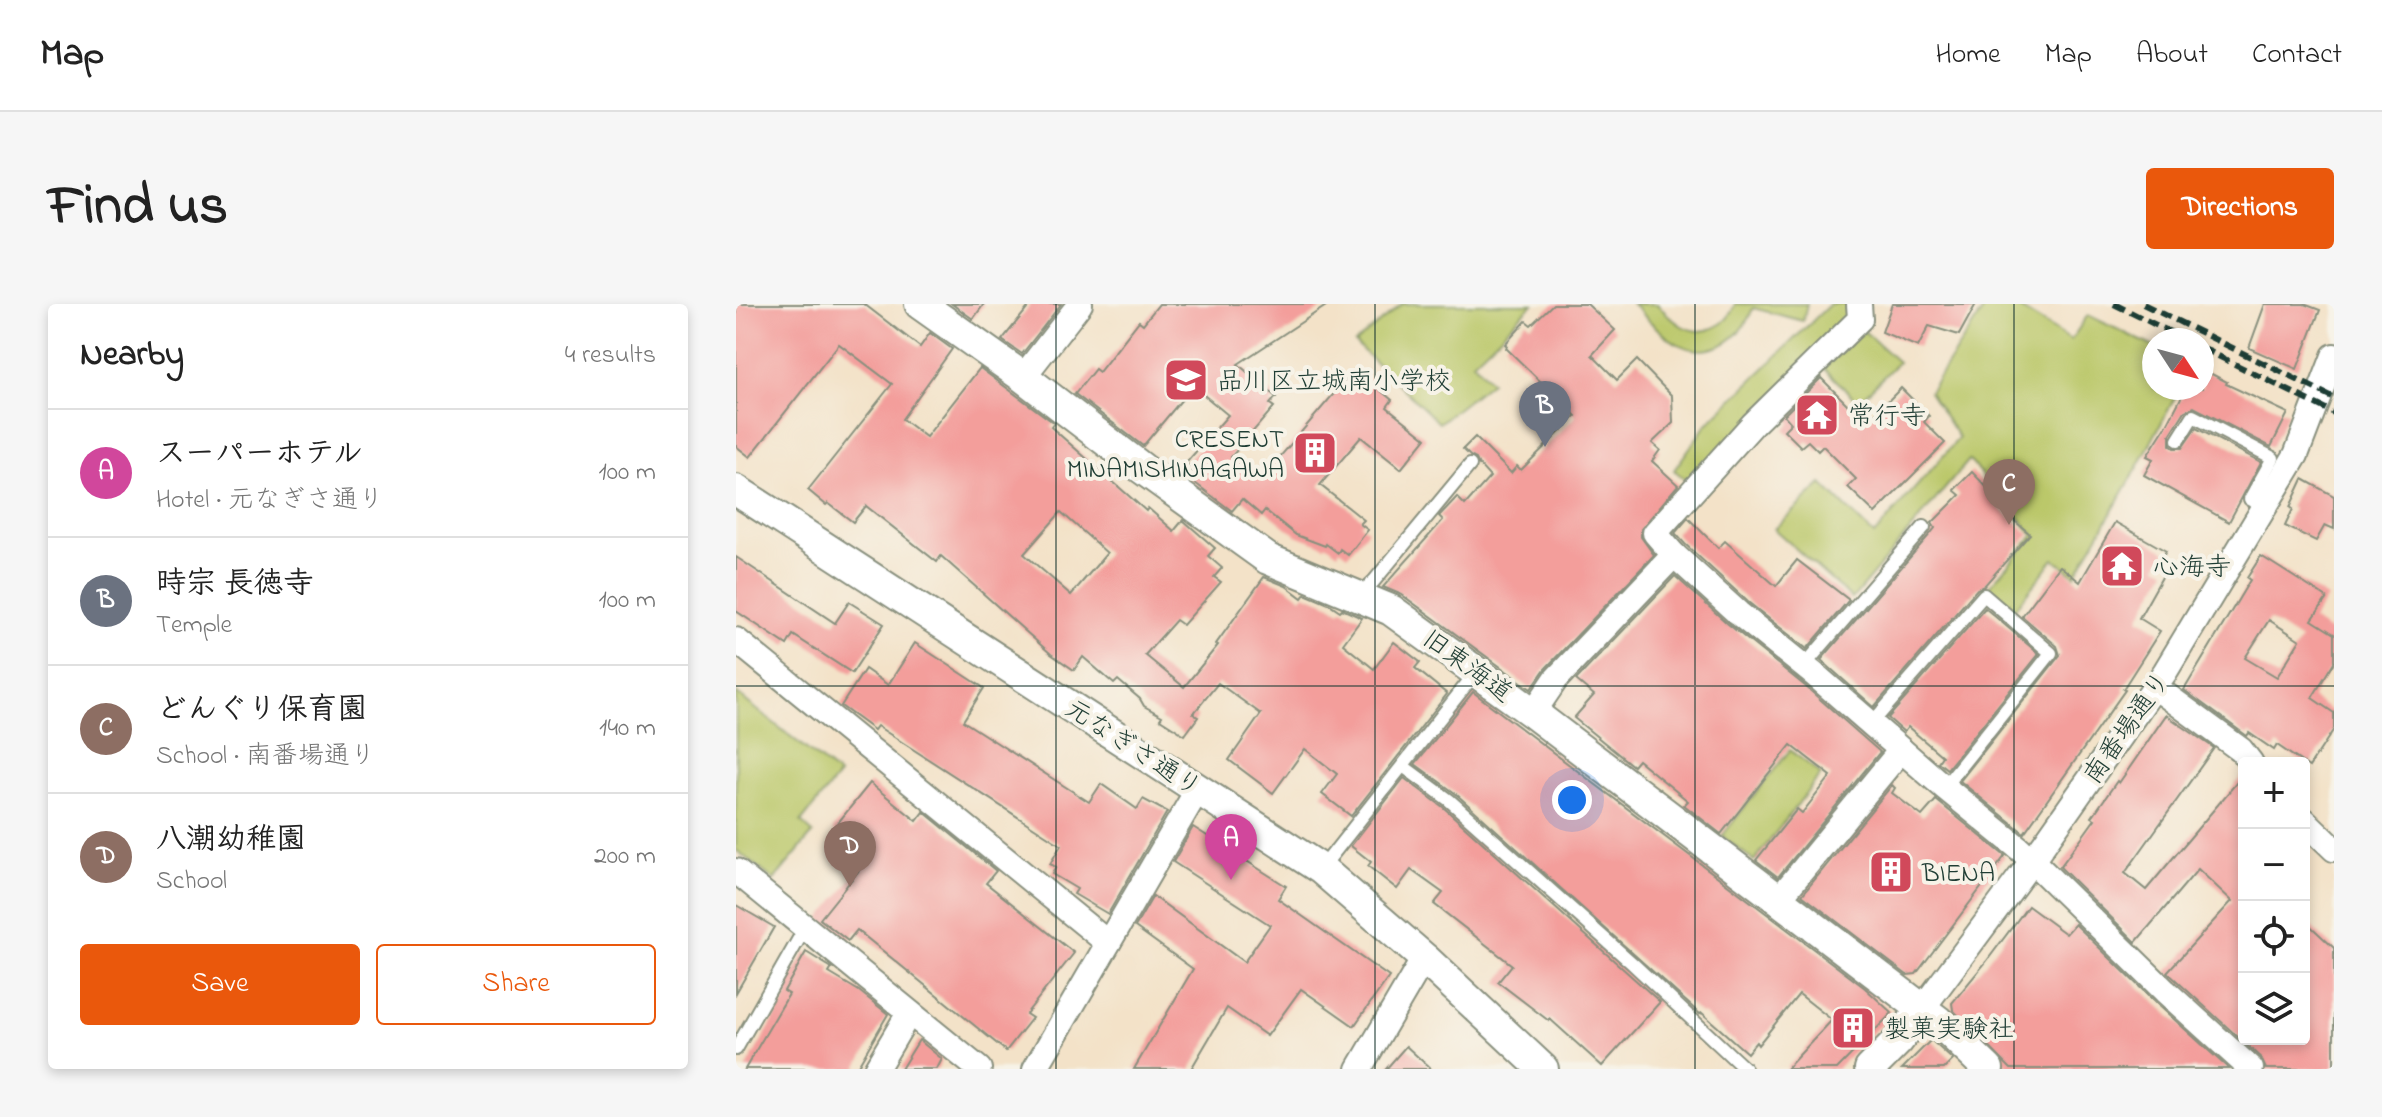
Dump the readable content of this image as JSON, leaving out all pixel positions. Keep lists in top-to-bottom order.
{
  "streets": {
    "street": ["旧東海道", "南番場通り", "元なぎさ通り"]
  },
  "crossings": [
    ["旧東海道", "南番場通り"]
  ],
  "places": {
    "school or university": ["品川区立城南小学校"],
    "temple": ["常行寺", "心海寺"],
    "building": ["CRESENT MINAMISHINAGAWA", "BIENA", "製菓実験社"]
  },
  "north": "bottom right",
  "page": {
    "header": "Map",
    "nav": [
      "Home",
      "Map",
      "About",
      "Contact"
    ],
    "title": "Find us",
    "buttons": [
      "Directions",
      ["Save", "Share"]
    ],
    "heading": ["Nearby", "4 results"],
    "pins": [
      "B",
      "C",
      "A",
      "D"
    ],
    "list": [
      {
        "mark": "A",
        "name": "スーパーホテル",
        "note": "Hotel · 元なぎさ通り",
        "value": "100 m"
      },
      {
        "mark": "B",
        "name": "時宗 長徳寺",
        "note": "Temple",
        "value": "100 m"
      },
      {
        "mark": "C",
        "name": "どんぐり保育園",
        "note": "School · 南番場通り",
        "value": "140 m"
      },
      {
        "mark": "D",
        "name": "八潮幼稚園",
        "note": "School",
        "value": "200 m"
      }
    ],
    "map_buttons": ["+", "−"]
  }
}
